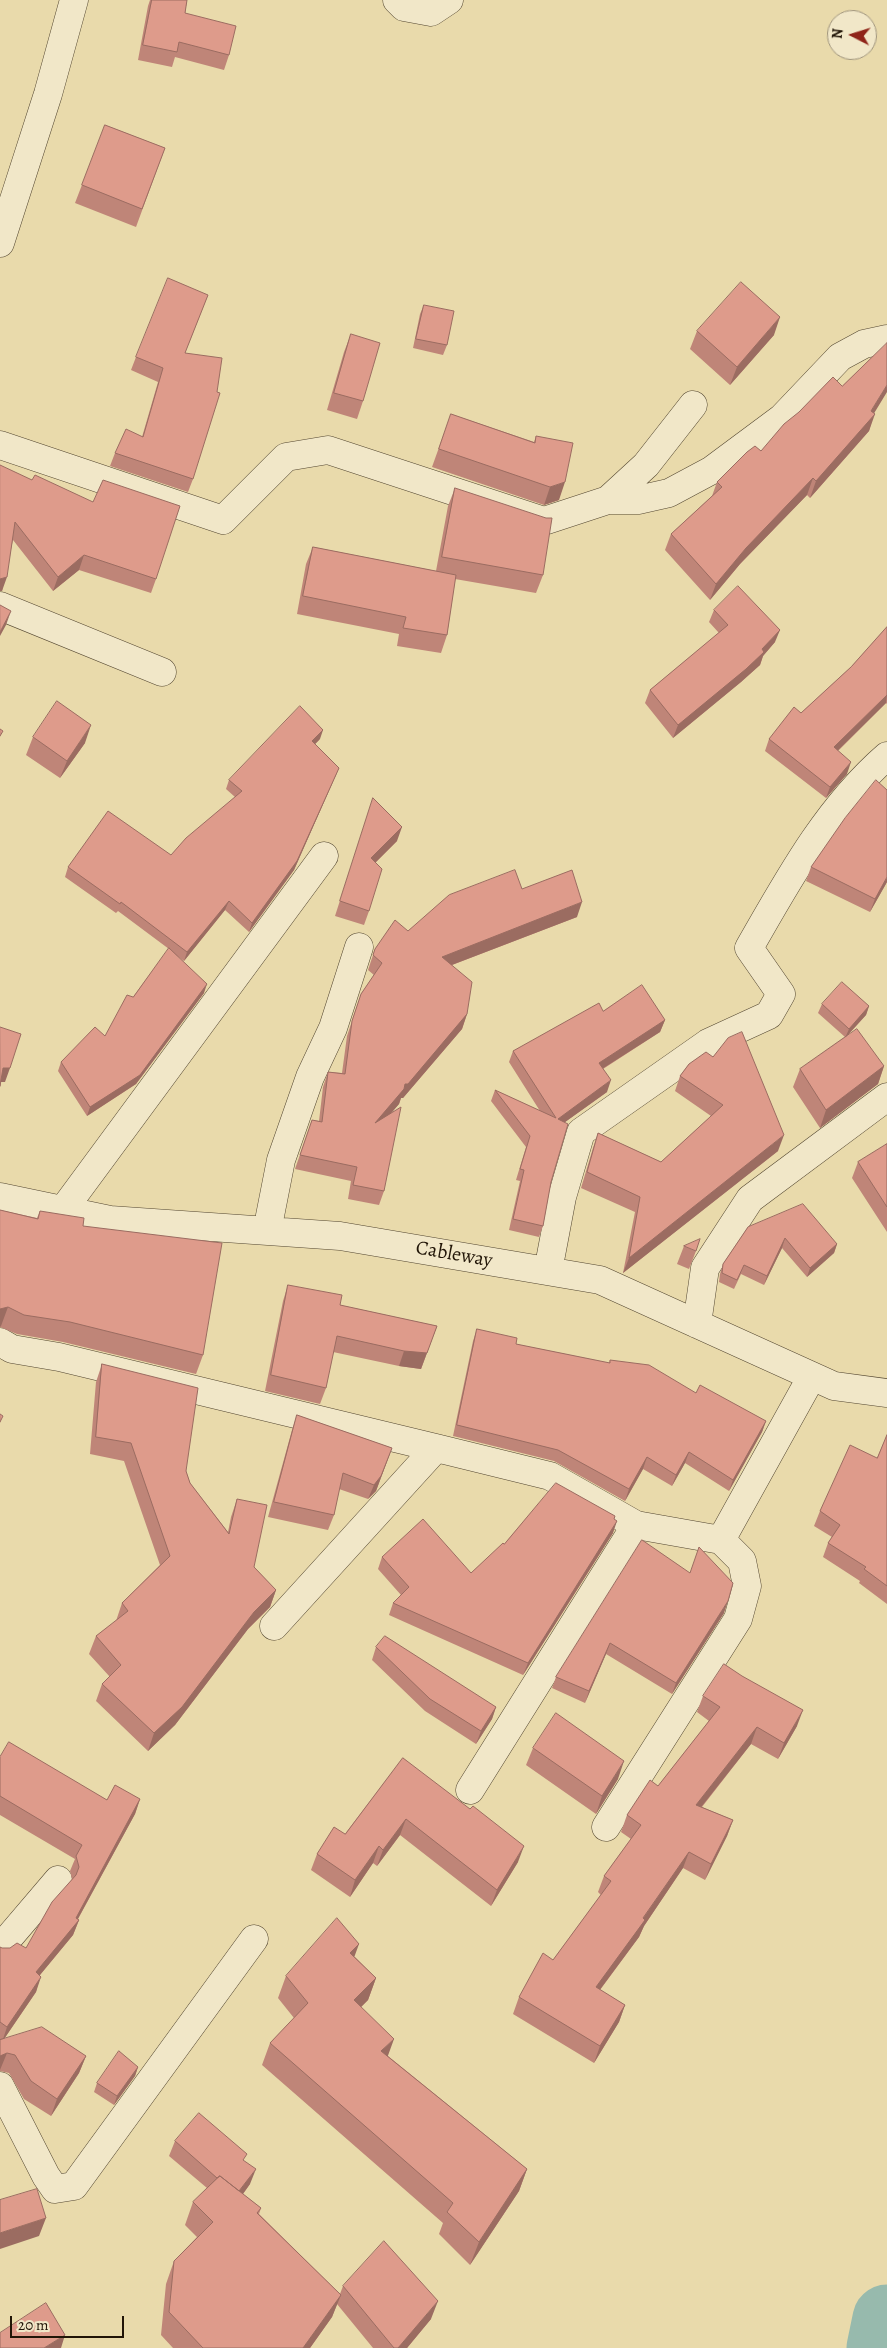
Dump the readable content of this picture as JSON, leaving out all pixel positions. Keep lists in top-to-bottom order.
{
  "streets": {
    "street": ["Cableway"]
  },
  "scale_bar": "20 m",
  "north": "left"
}
